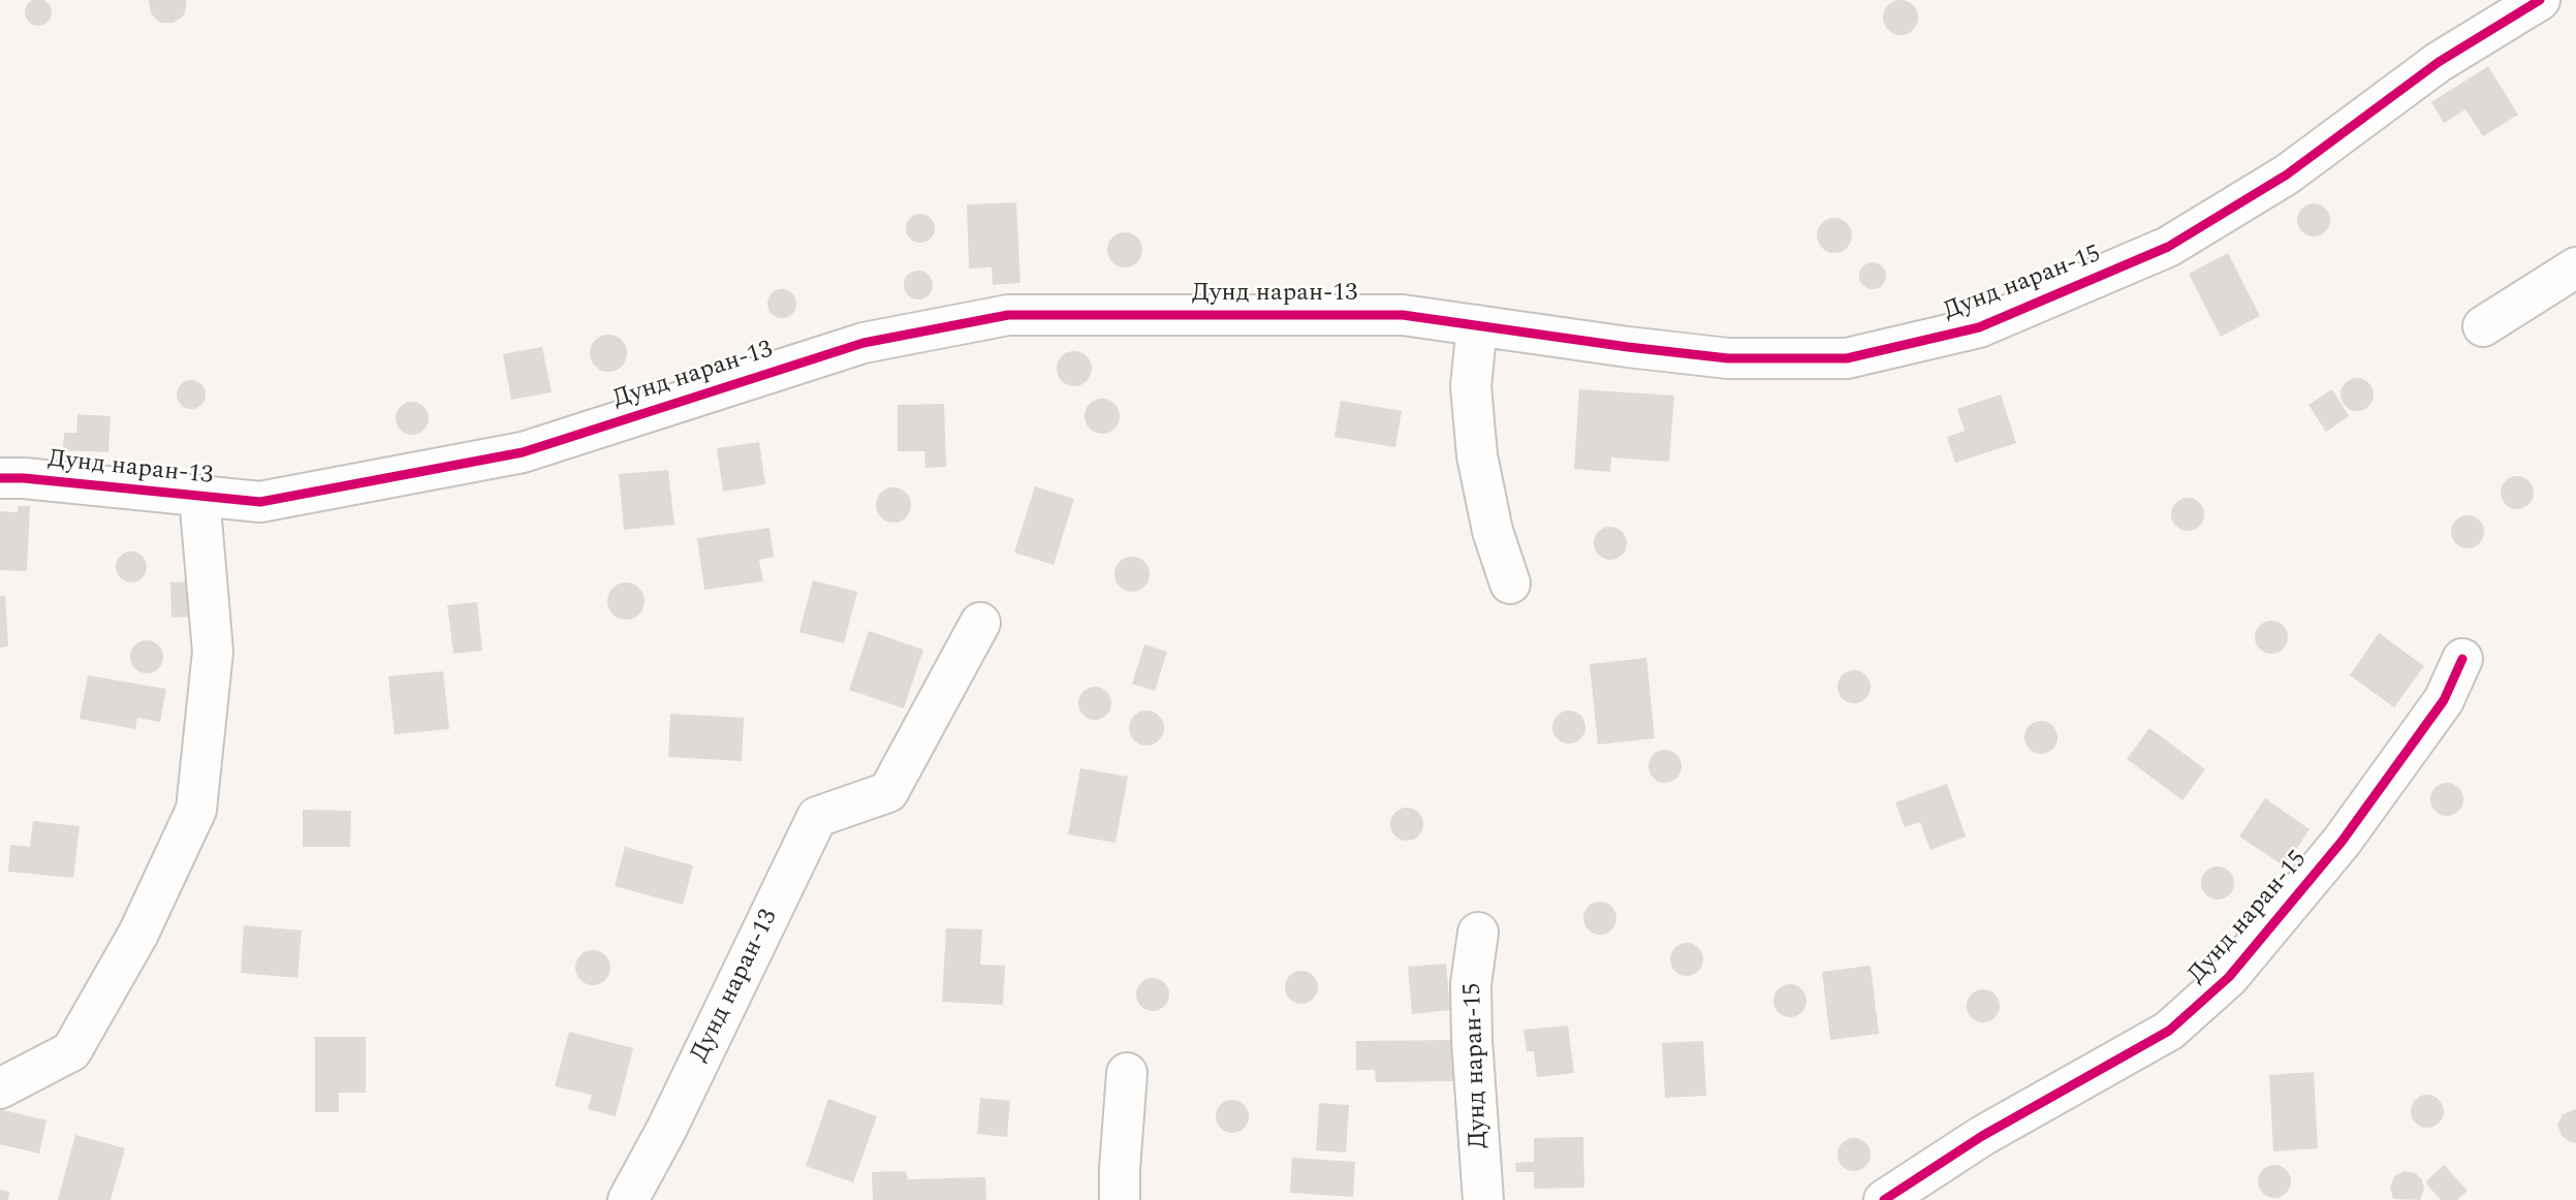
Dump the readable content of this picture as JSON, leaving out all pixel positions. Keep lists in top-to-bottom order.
{
  "streets": {
    "street": ["Дунд наран-15", "Дунд наран-13"]
  },
  "crossings": [
    ["Дунд наран-15", "Дунд наран-13"]
  ]
}
